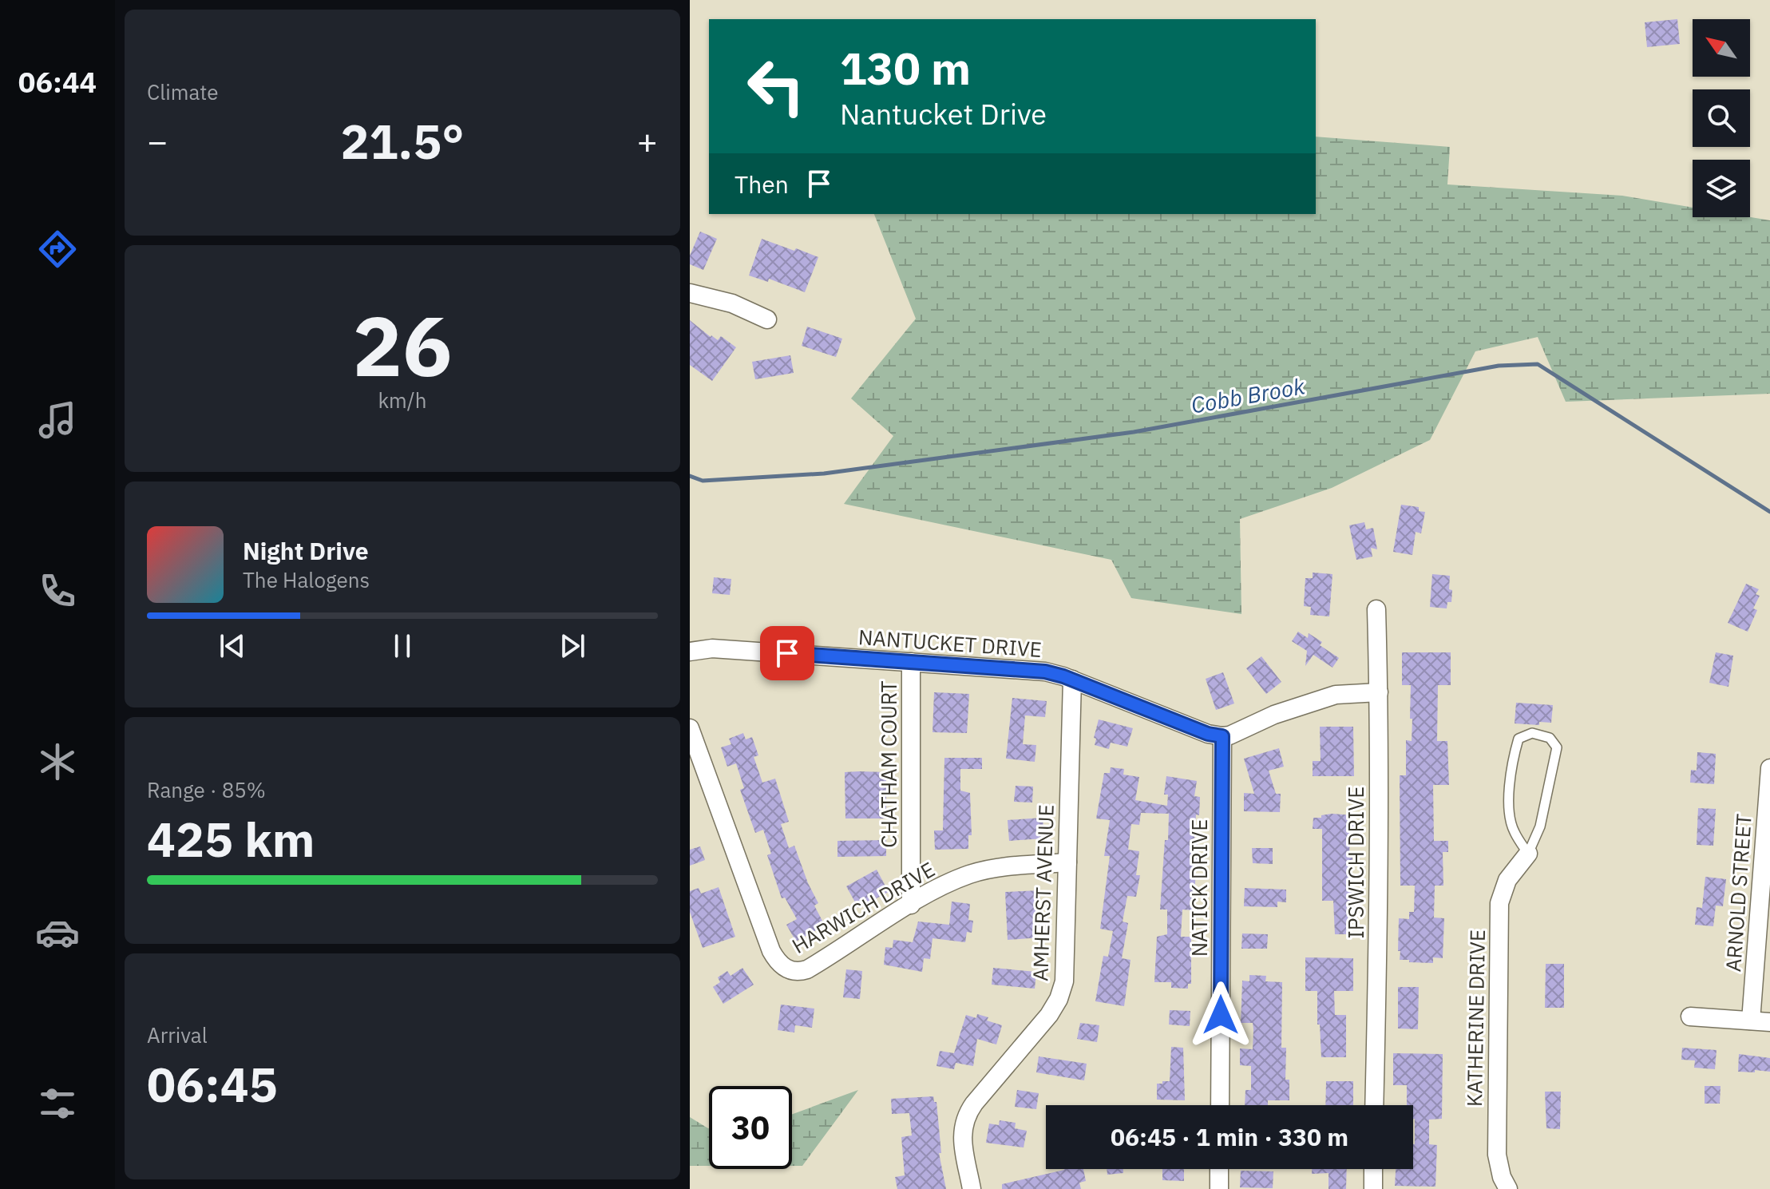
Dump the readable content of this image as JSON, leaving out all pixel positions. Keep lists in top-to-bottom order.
{
  "streets": {
    "street": [
      "NANTUCKET DRIVE",
      "CHATHAM COURT",
      "IPSWICH DRIVE",
      "NATICK DRIVE",
      "AMHERST AVENUE",
      "ARNOLD STREET",
      "HARWICH DRIVE",
      "KATHERINE DRIVE"
    ]
  },
  "crossings": [
    ["NANTUCKET DRIVE", "CHATHAM COURT"],
    ["NANTUCKET DRIVE", "NATICK DRIVE"],
    ["NANTUCKET DRIVE", "AMHERST AVENUE"],
    ["CHATHAM COURT", "HARWICH DRIVE"],
    ["AMHERST AVENUE", "HARWICH DRIVE"]
  ],
  "water": ["Cobb Brook"],
  "north": "top left",
  "page": {
    "tabs": "06:44",
    "tile": [
      "Climate",
      ["26", "km/h"],
      ["Range · 85%", "425 km"],
      ["Arrival", "06:45"]
    ],
    "turn": ["130 m", "Nantucket Drive"],
    "heat": ["−", "21.5°", "+"],
    "then": "Then",
    "song": ["Night Drive", "The Halogens"],
    "limit": "30",
    "trip": "06:45 · 1 min · 330 m"
  }
}
